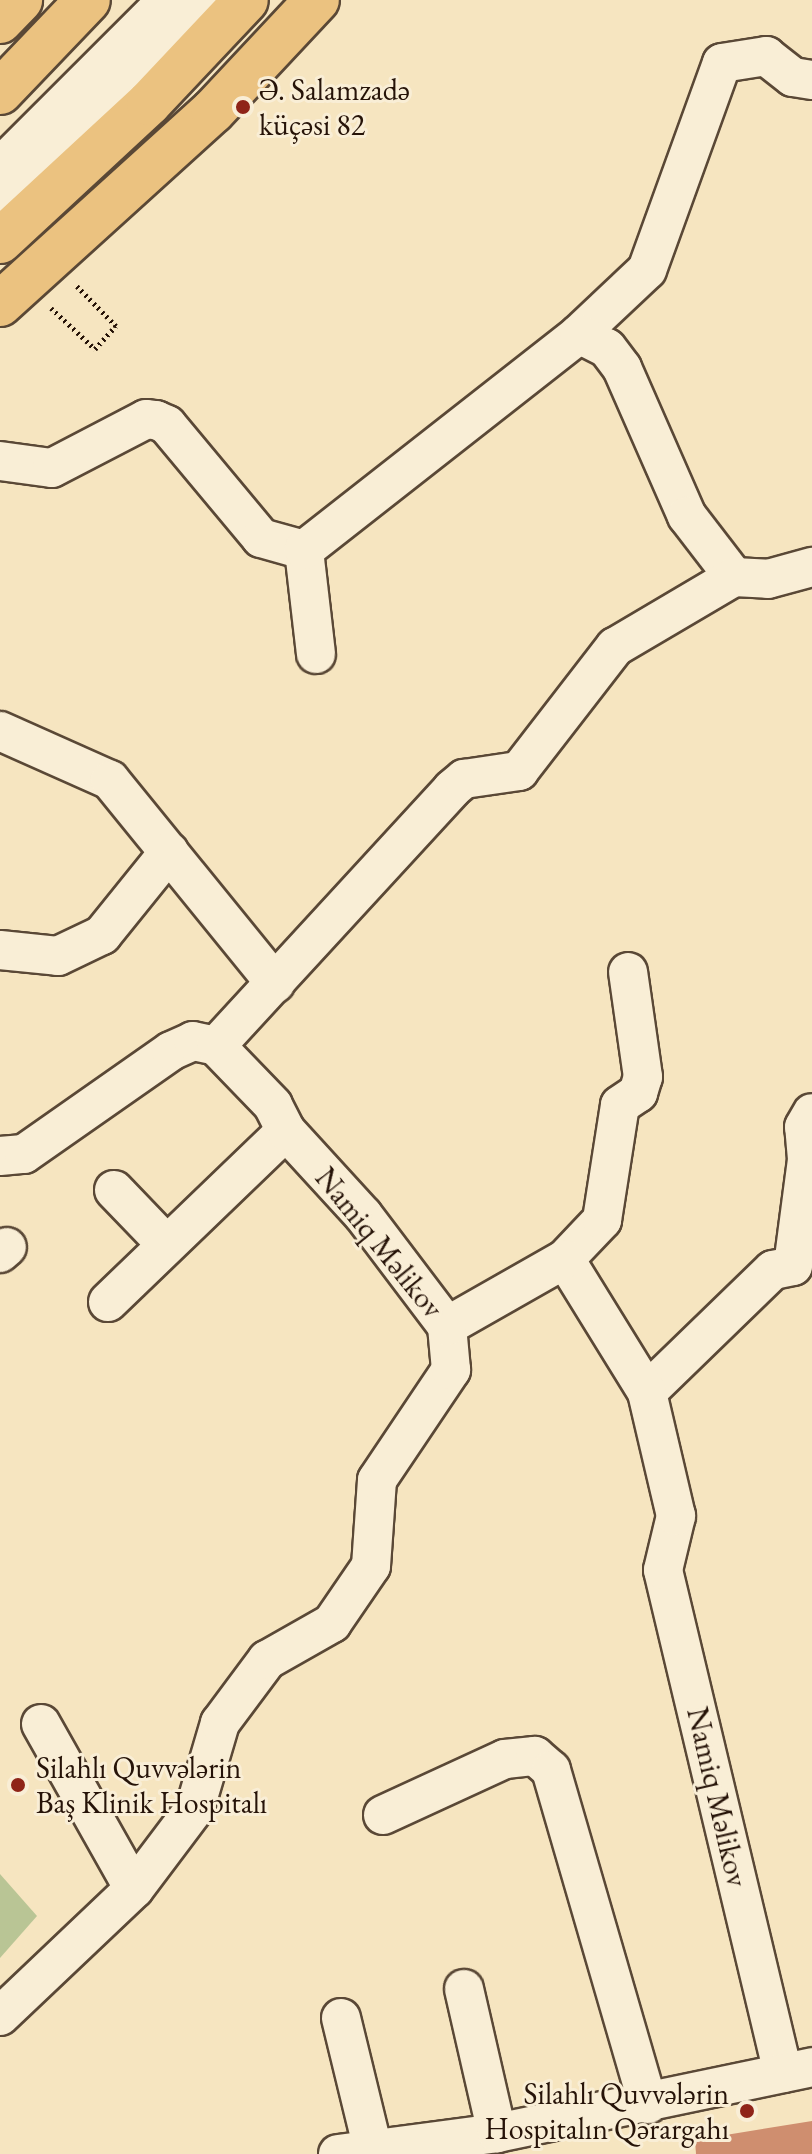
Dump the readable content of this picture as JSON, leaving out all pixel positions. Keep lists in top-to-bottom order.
{
  "streets": {
    "street": ["Namiq Məlikov"]
  },
  "places": ["Ə. Salamzadə küçəsi 82", "Silahlı Quvvələrin Baş Klinik Hospitalı", "Silahlı Quvvələrin Hospitalın Qərargahı"]
}
